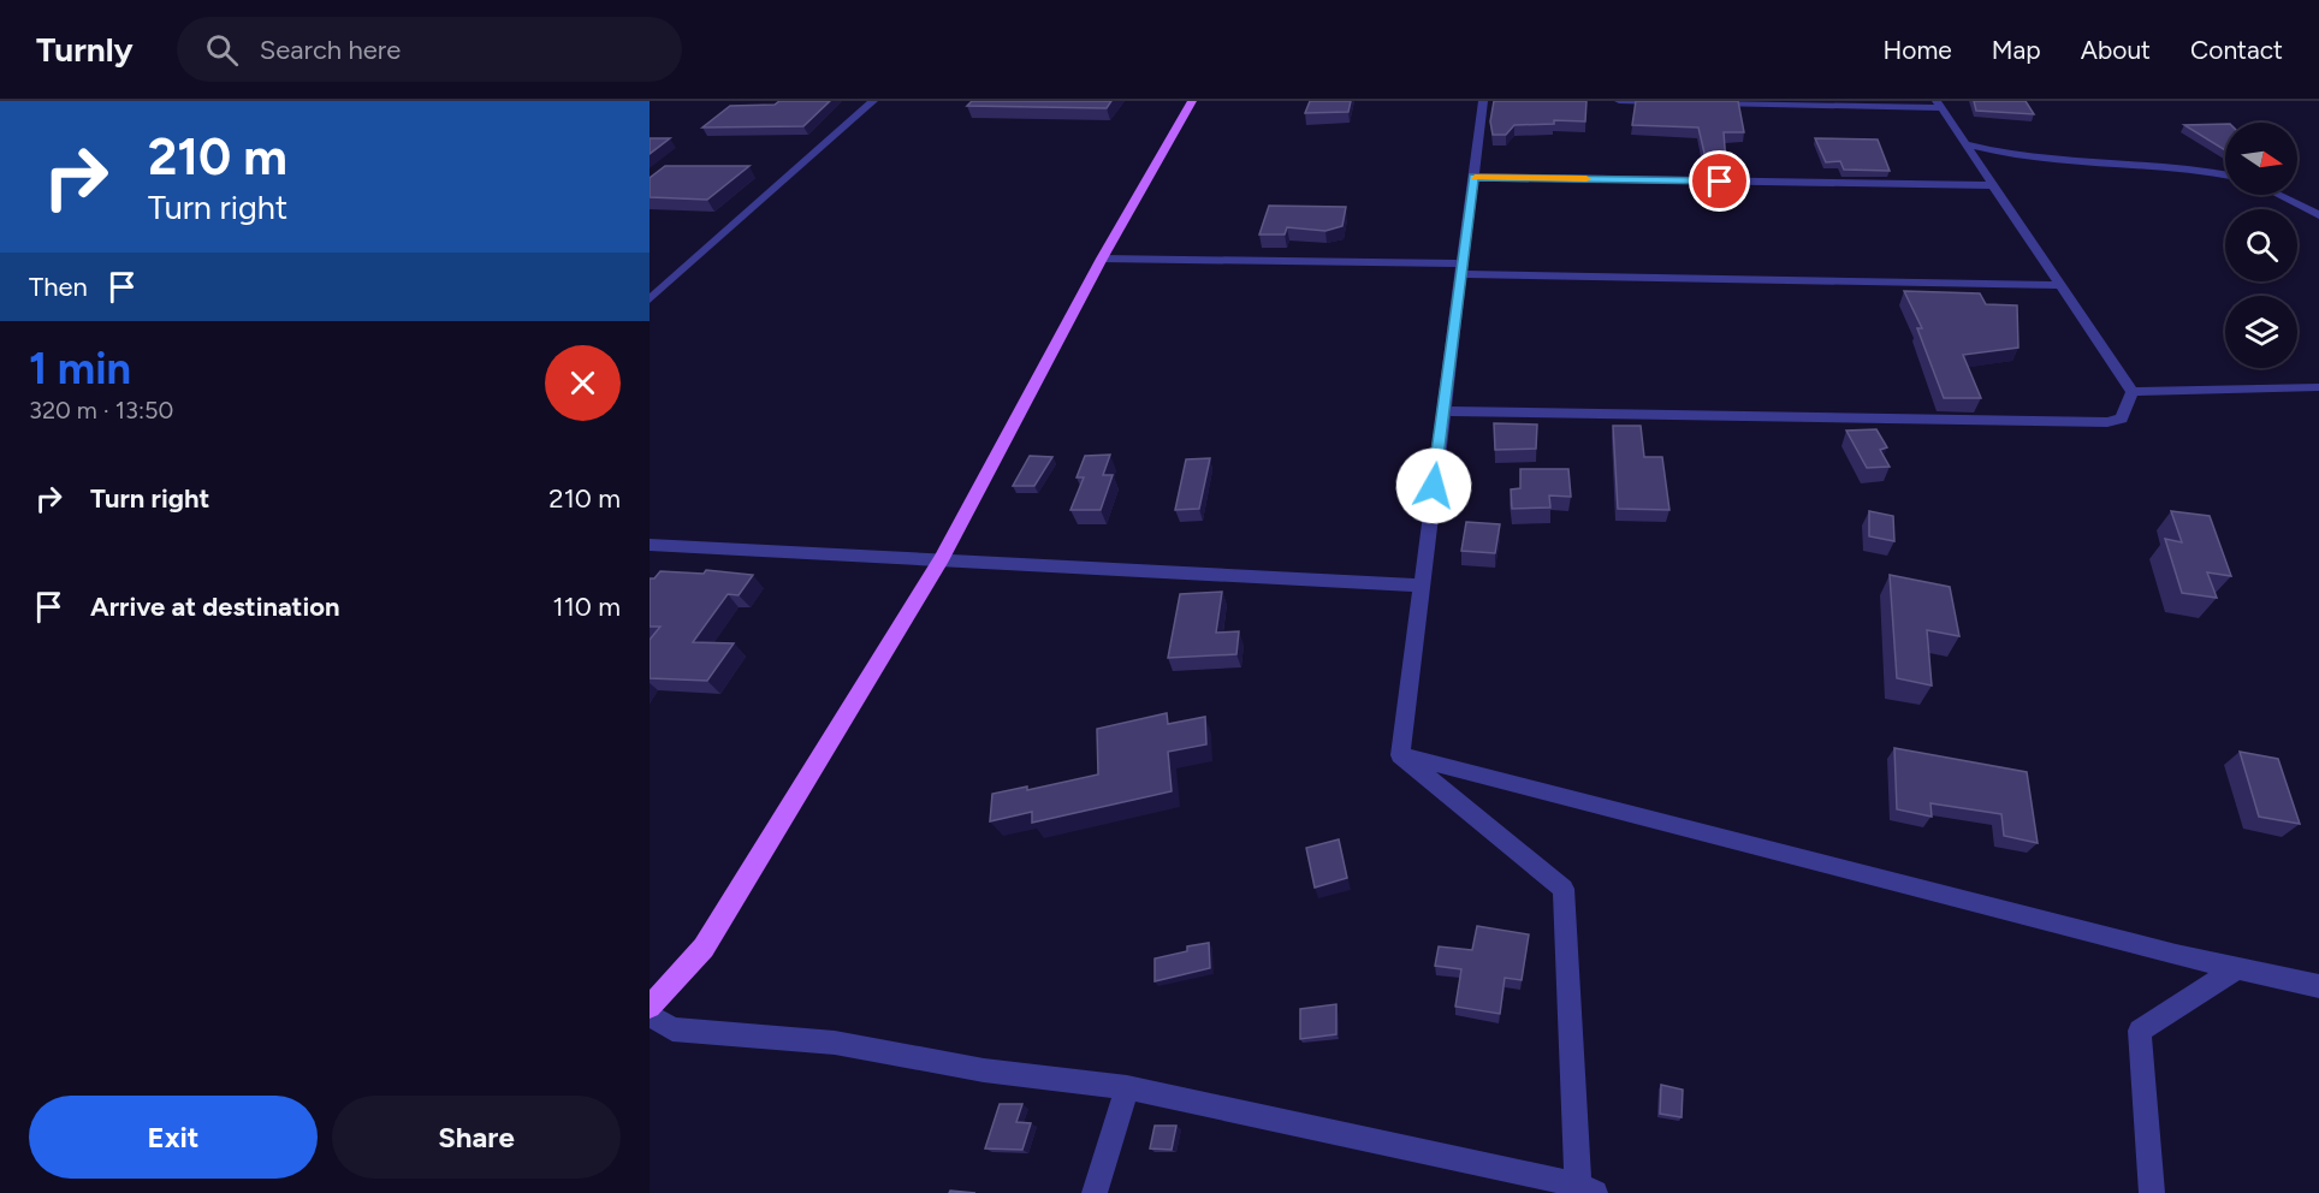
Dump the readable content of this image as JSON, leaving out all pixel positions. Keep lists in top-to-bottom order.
{
  "north": "right",
  "page": {
    "header": "Turnly",
    "search": "Search here",
    "nav": [
      "Home",
      "Map",
      "About",
      "Contact"
    ],
    "turn": ["210 m", "Turn right"],
    "then": "Then",
    "heading": ["1 min", "320 m · 13:50"],
    "list": [
      {
        "name": "Turn right",
        "value": "210 m"
      },
      {
        "name": "Arrive at destination",
        "value": "110 m"
      }
    ],
    "buttons": ["Exit", "Share"]
  }
}
